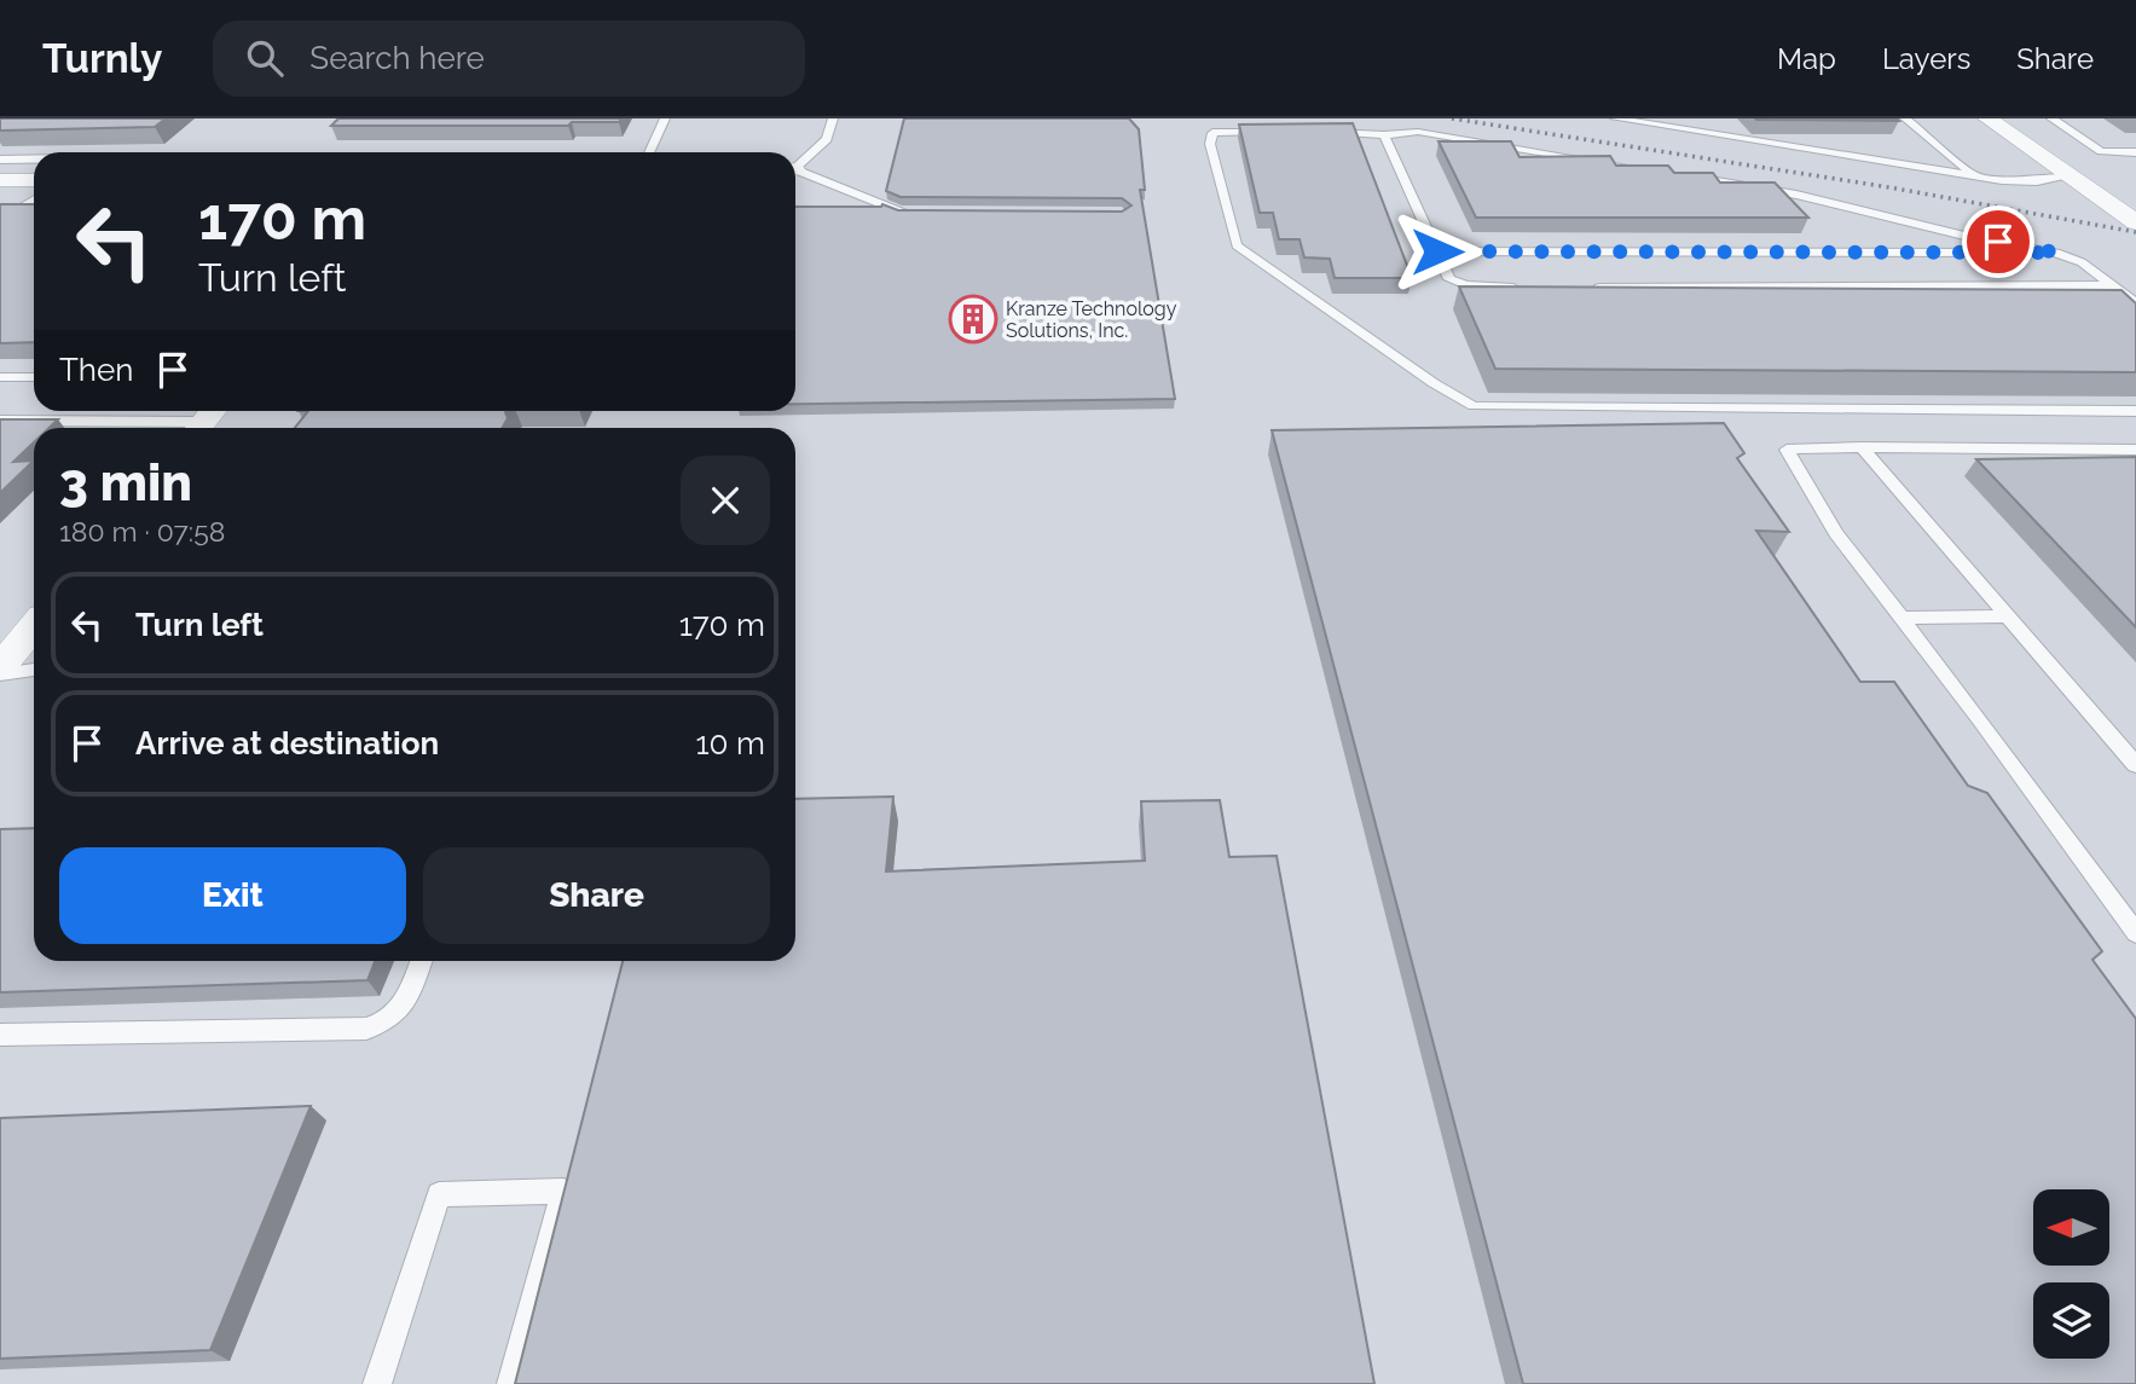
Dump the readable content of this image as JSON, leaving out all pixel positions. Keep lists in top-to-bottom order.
{
  "places": {
    "building": ["Kranze Technology Solutions, Inc."]
  },
  "north": "left",
  "page": {
    "header": "Turnly",
    "search": "Search here",
    "nav": ["Map", "Layers", "Share"],
    "turn": ["170 m", "Turn left"],
    "then": "Then",
    "heading": ["3 min", "180 m · 07:58"],
    "list": [
      {
        "name": "Turn left",
        "value": "170 m"
      },
      {
        "name": "Arrive at destination",
        "value": "10 m"
      }
    ],
    "buttons": ["Exit", "Share"]
  }
}
